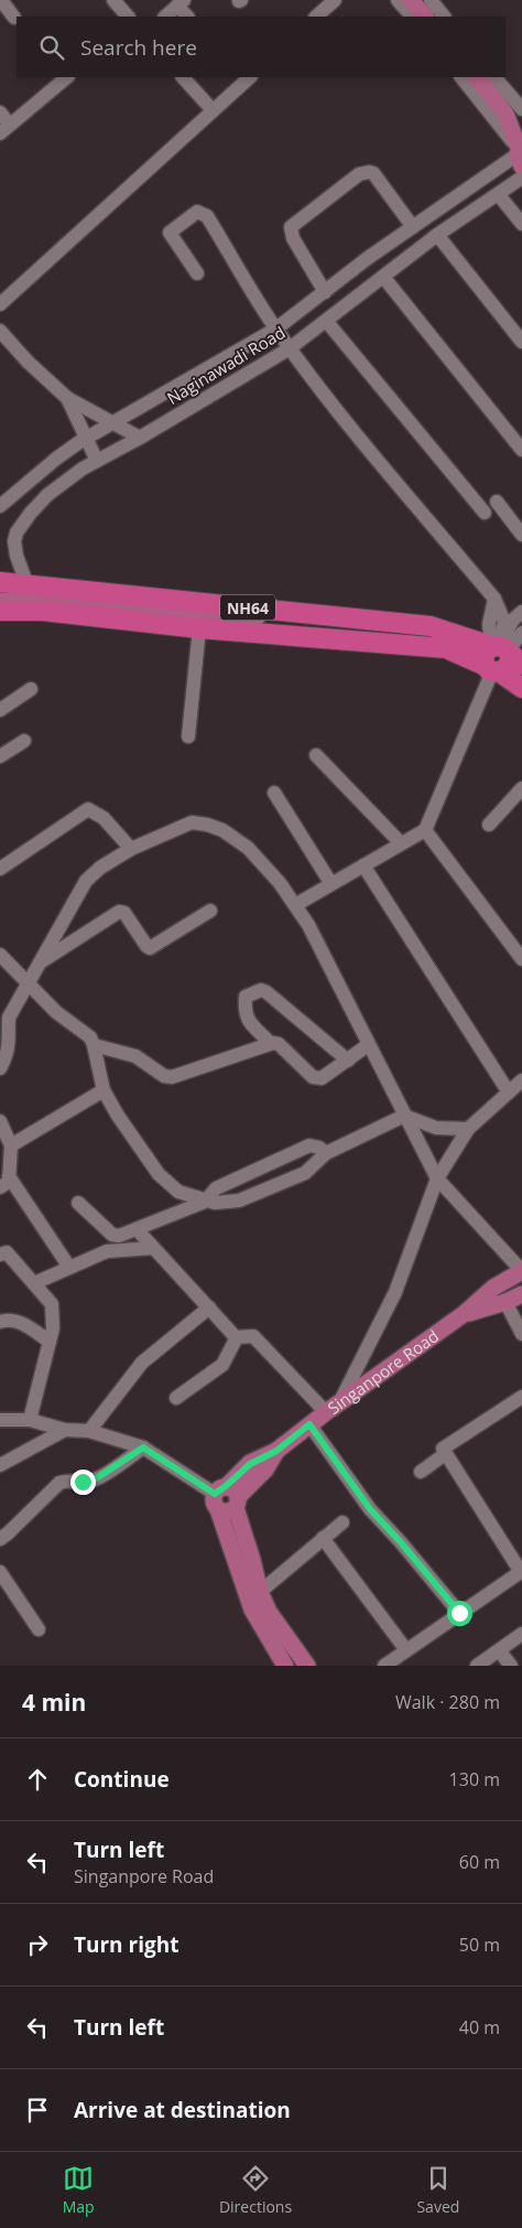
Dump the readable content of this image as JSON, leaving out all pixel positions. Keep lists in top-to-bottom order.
{
  "streets": {
    "highway": ["NH64"],
    "main road": ["Singanpore Road"],
    "street": ["Naginawadi Road"]
  },
  "crossings": [
    ["Naginawadi Road", "NH64"]
  ],
  "page": {
    "search": "Search here",
    "heading": ["4 min", "Walk · 280 m"],
    "list": [
      ["Continue", "130 m"],
      ["Turn left", "Singanpore Road", "60 m"],
      ["Turn right", "50 m"],
      ["Turn left", "40 m"],
      "Arrive at destination"
    ],
    "nav": ["Map", "Directions", "Saved"]
  }
}
